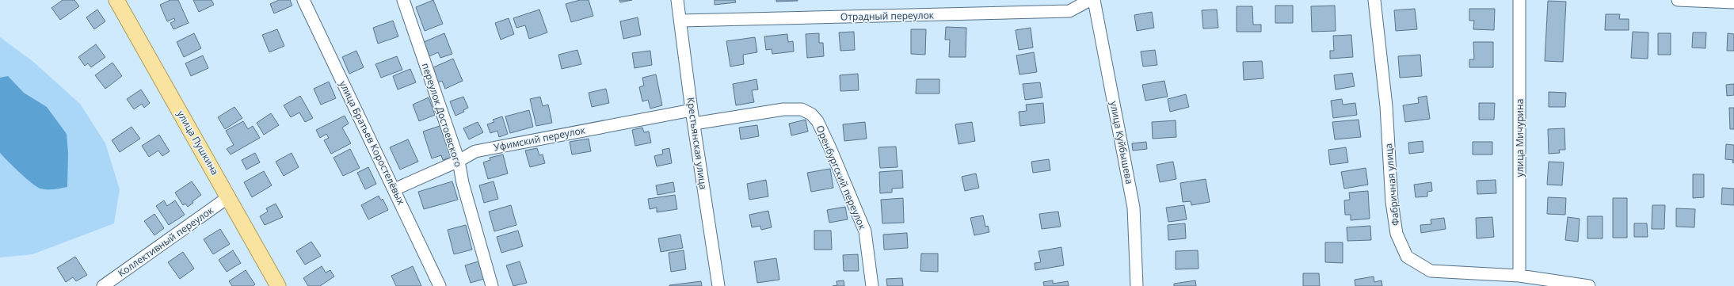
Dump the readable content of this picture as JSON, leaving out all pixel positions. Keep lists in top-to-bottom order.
{
  "streets": {
    "main road": ["улица Пушкина"],
    "street": [
      "Отрадный переулок",
      "переулок Достоевского",
      "улица Мичурина",
      "Уфимский переулок",
      "улица Братьев Коростелёвых",
      "улица Куйбышева",
      "Крестьянская улица",
      "Оренбургский переулок",
      "Фабричная улица",
      "Коллективный переулок"
    ]
  },
  "crossings": [
    ["Отрадный переулок", "Крестьянская улица"],
    ["переулок Достоевского", "Уфимский переулок"],
    ["улица Мичурина", "Фабричная улица"],
    ["Уфимский переулок", "улица Братьев Коростелёвых"],
    ["Уфимский переулок", "Крестьянская улица"],
    ["улица Пушкина", "Коллективный переулок"],
    ["Крестьянская улица", "Оренбургский переулок"]
  ]
}
